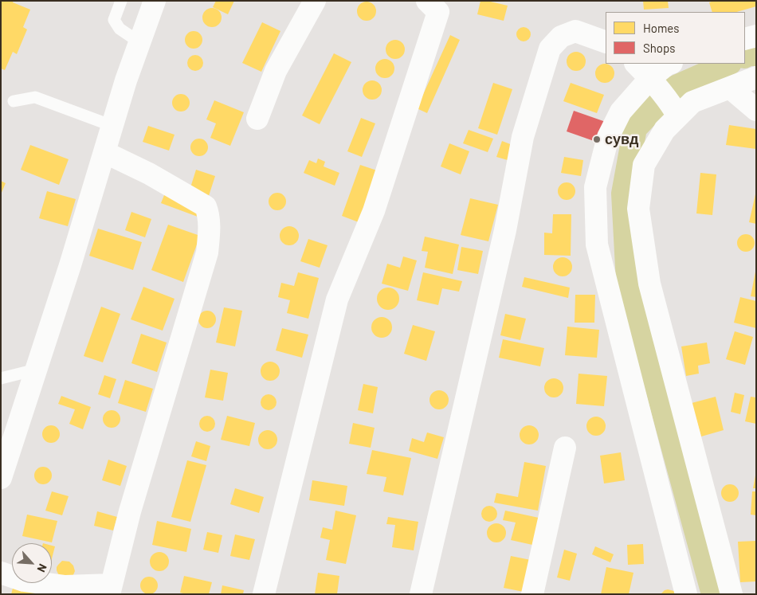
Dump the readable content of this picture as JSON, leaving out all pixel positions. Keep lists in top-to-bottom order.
{
  "places": ["сувд"],
  "legend": ["Homes", "Shops"],
  "north": "bottom right"
}
